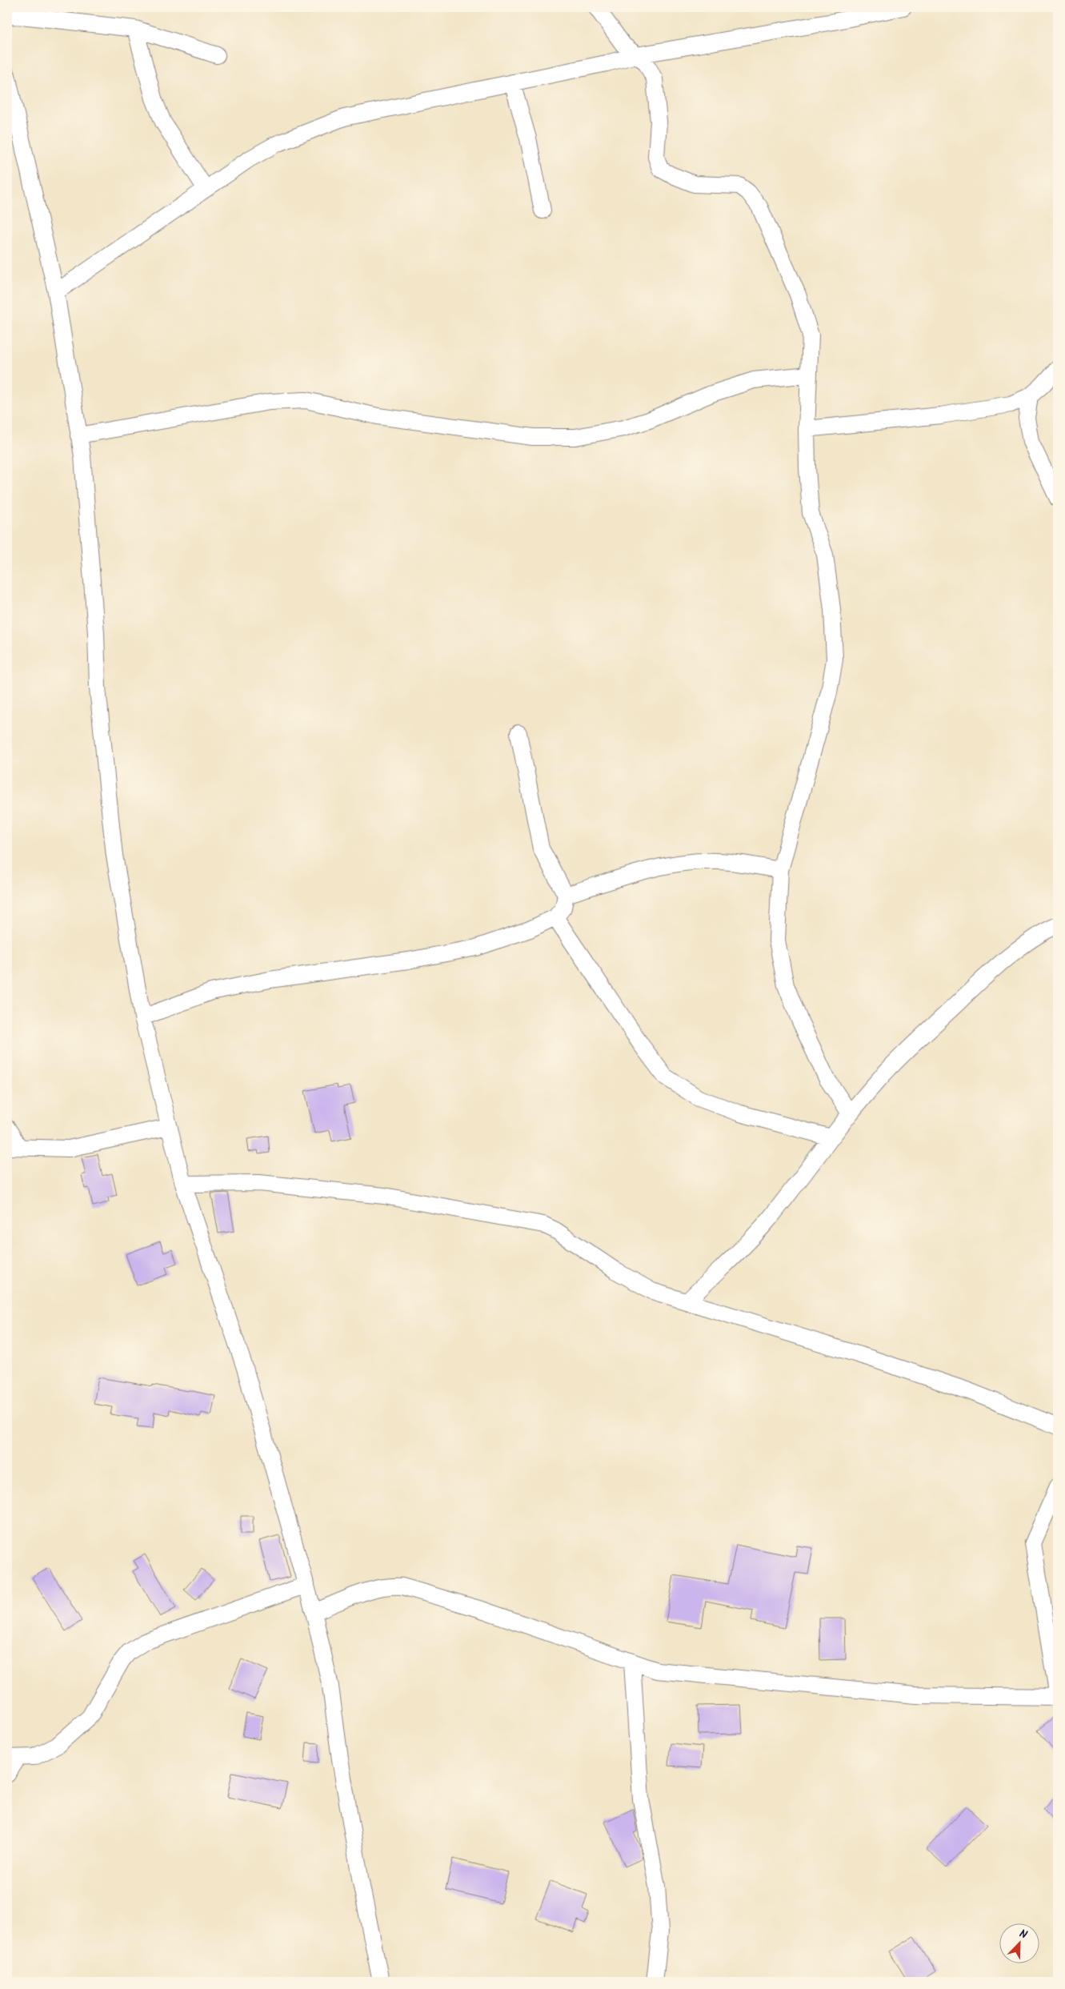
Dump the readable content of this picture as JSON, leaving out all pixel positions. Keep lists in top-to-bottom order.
{
  "north": "top right"
}
